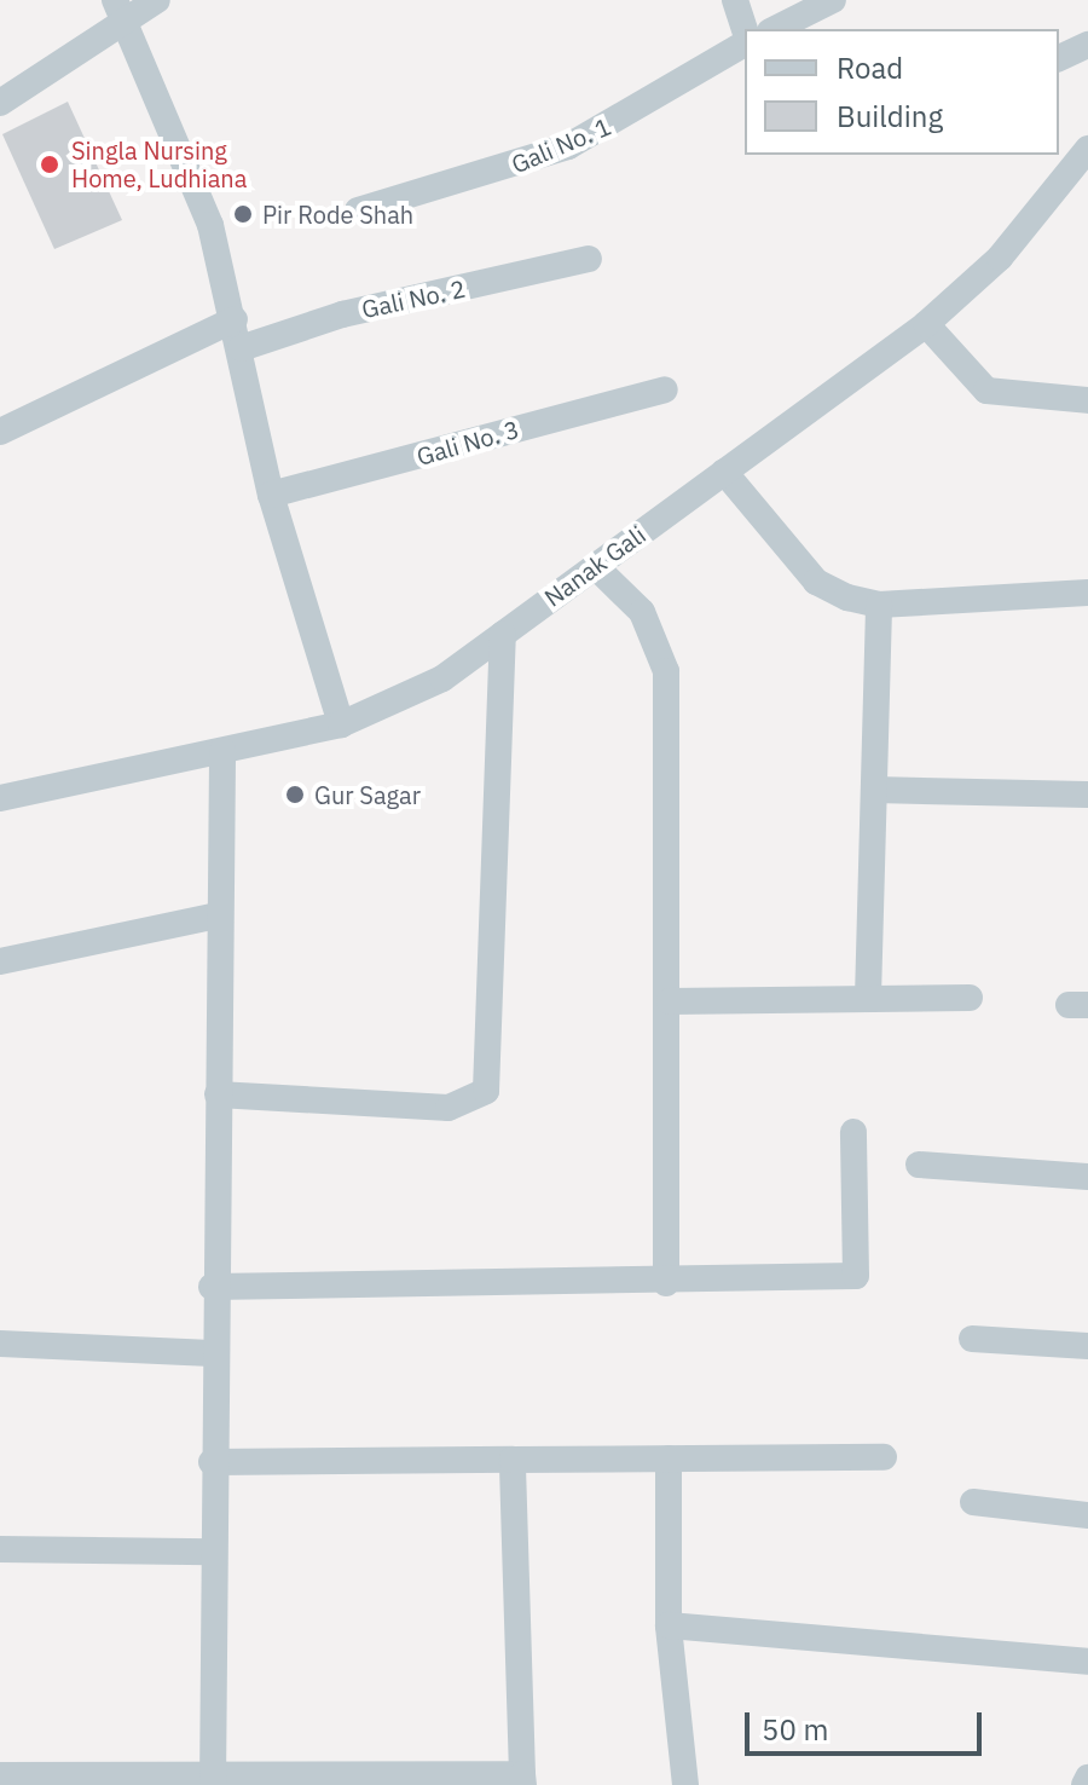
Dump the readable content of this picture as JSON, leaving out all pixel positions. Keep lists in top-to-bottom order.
{
  "streets": {
    "street": [
      "Gali No. 1",
      "Gali No. 2",
      "Gali No. 3",
      "Nanak Gali"
    ]
  },
  "places": ["Singla Nursing Home, Ludhiana", "Pir Rode Shah", "Gur Sagar"],
  "legend": ["Road", "Building"],
  "scale_bar": "50 m"
}
